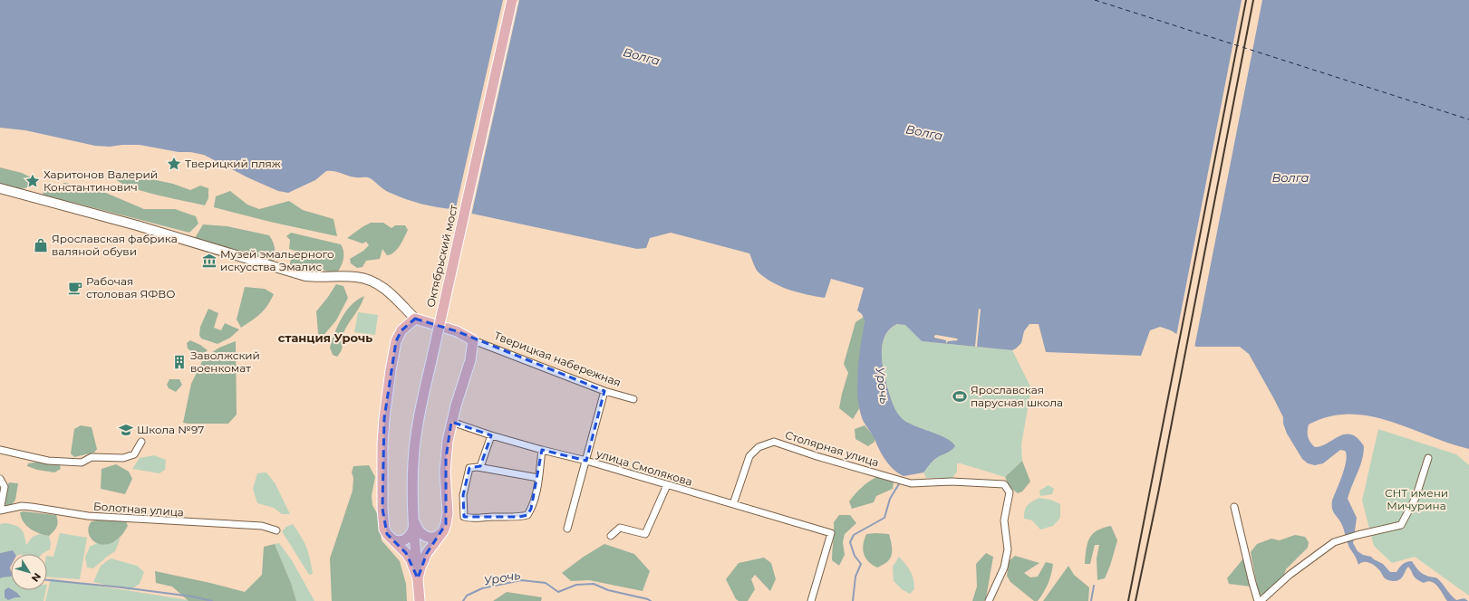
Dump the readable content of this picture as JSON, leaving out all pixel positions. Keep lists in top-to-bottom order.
{
  "streets": {
    "main road": ["Октябрьский мост"],
    "street": [
      "Тверицкая набережная",
      "Столярная улица",
      "улица Смолякова",
      "Болотная улица"
    ]
  },
  "crossings": [
    ["Столярная улица", "улица Смолякова"]
  ],
  "districts": ["станция Урочь"],
  "water": ["Волга", "Урочь"],
  "parks": ["СНТ имени Мичурина"],
  "places": {
    "place": ["Тверицкий пляж", "Харитонов Валерий Константинович"],
    "shop": ["Ярославская фабрика валяной обуви"],
    "museum": ["Музей эмальерного искусства Эмалис"],
    "cafe": ["Рабочая столовая ЯФВО"],
    "building": ["Заволжский военкомат"],
    "sports": ["Ярославская парусная школа"],
    "school or university": ["Школа №97"]
  },
  "north": "bottom right"
}
